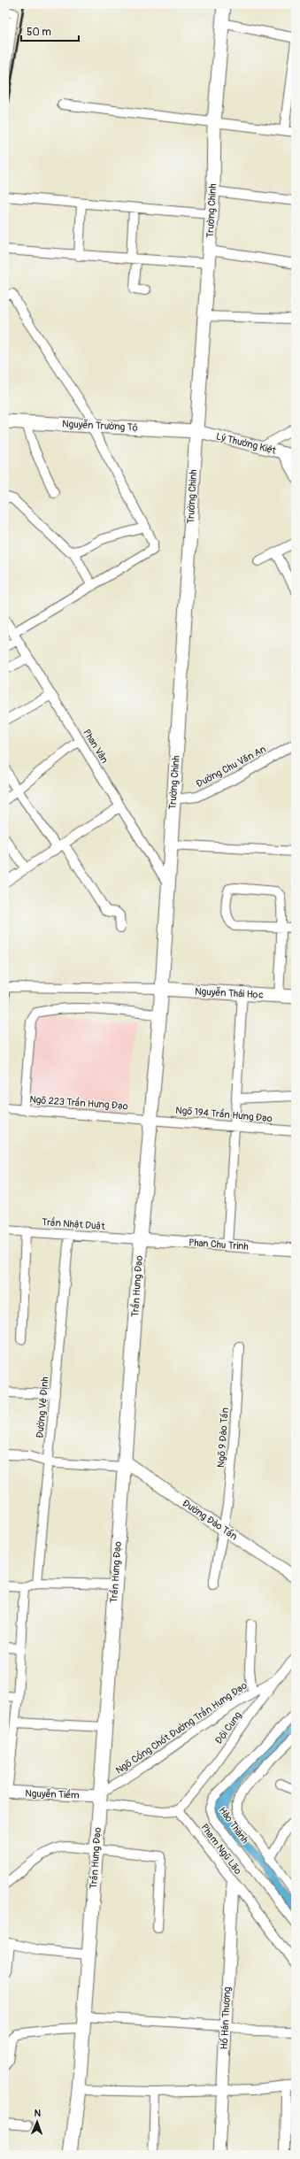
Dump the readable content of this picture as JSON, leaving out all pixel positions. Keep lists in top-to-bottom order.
{
  "streets": {
    "main road": [
      "Trường Chinh",
      "Nguyễn Trường Tộ",
      "Nguyễn Thái Học",
      "Trần Hưng Đạo"
    ],
    "street": [
      "Lý Thường Kiệt",
      "Phan Vân",
      "Đường Chu Văn An",
      "Ngõ 223 Trần Hưng Đạo",
      "Ngõ 194 Trần Hưng Đạo",
      "Trần Nhật Duật",
      "Phan Chu Trinh",
      "Đường Vệ Định",
      "Ngõ 9 Đào Tấn",
      "Đường Đào Tấn",
      "Ngõ Cổng Chốt Đường Trần Hưng Đạo",
      "Đội Cung",
      "Nguyễn Tiềm",
      "Hào Thành",
      "Phạm Ngũ Lão",
      "Hồ Hán Thương"
    ]
  },
  "crossings": [
    ["Trường Chinh", "Nguyễn Trường Tộ"],
    ["Trường Chinh", "Lý Thường Kiệt"],
    ["Trường Chinh", "Phan Vân"],
    ["Trường Chinh", "Đường Chu Văn An"],
    ["Trường Chinh", "Nguyễn Thái Học"],
    ["Trường Chinh", "Trần Hưng Đạo"],
    ["Nguyễn Trường Tộ", "Lý Thường Kiệt"],
    ["Nguyễn Thái Học", "Trần Hưng Đạo"],
    ["Ngõ 223 Trần Hưng Đạo", "Ngõ 194 Trần Hưng Đạo"],
    ["Ngõ 223 Trần Hưng Đạo", "Trần Hưng Đạo"],
    ["Ngõ 194 Trần Hưng Đạo", "Trần Hưng Đạo"],
    ["Trần Nhật Duật", "Phan Chu Trinh"],
    ["Trần Nhật Duật", "Trần Hưng Đạo"],
    ["Trần Nhật Duật", "Đường Vệ Định"],
    ["Phan Chu Trinh", "Trần Hưng Đạo"],
    ["Trần Hưng Đạo", "Đường Đào Tấn"],
    ["Trần Hưng Đạo", "Ngõ Cổng Chốt Đường Trần Hưng Đạo"],
    ["Trần Hưng Đạo", "Nguyễn Tiềm"],
    ["Ngõ 9 Đào Tấn", "Đường Đào Tấn"],
    ["Ngõ Cổng Chốt Đường Trần Hưng Đạo", "Đội Cung"],
    ["Ngõ Cổng Chốt Đường Trần Hưng Đạo", "Nguyễn Tiềm"],
    ["Đội Cung", "Phạm Ngũ Lão"],
    ["Phạm Ngũ Lão", "Hồ Hán Thương"]
  ],
  "scale_bar": "50 m",
  "north": "top"
}
